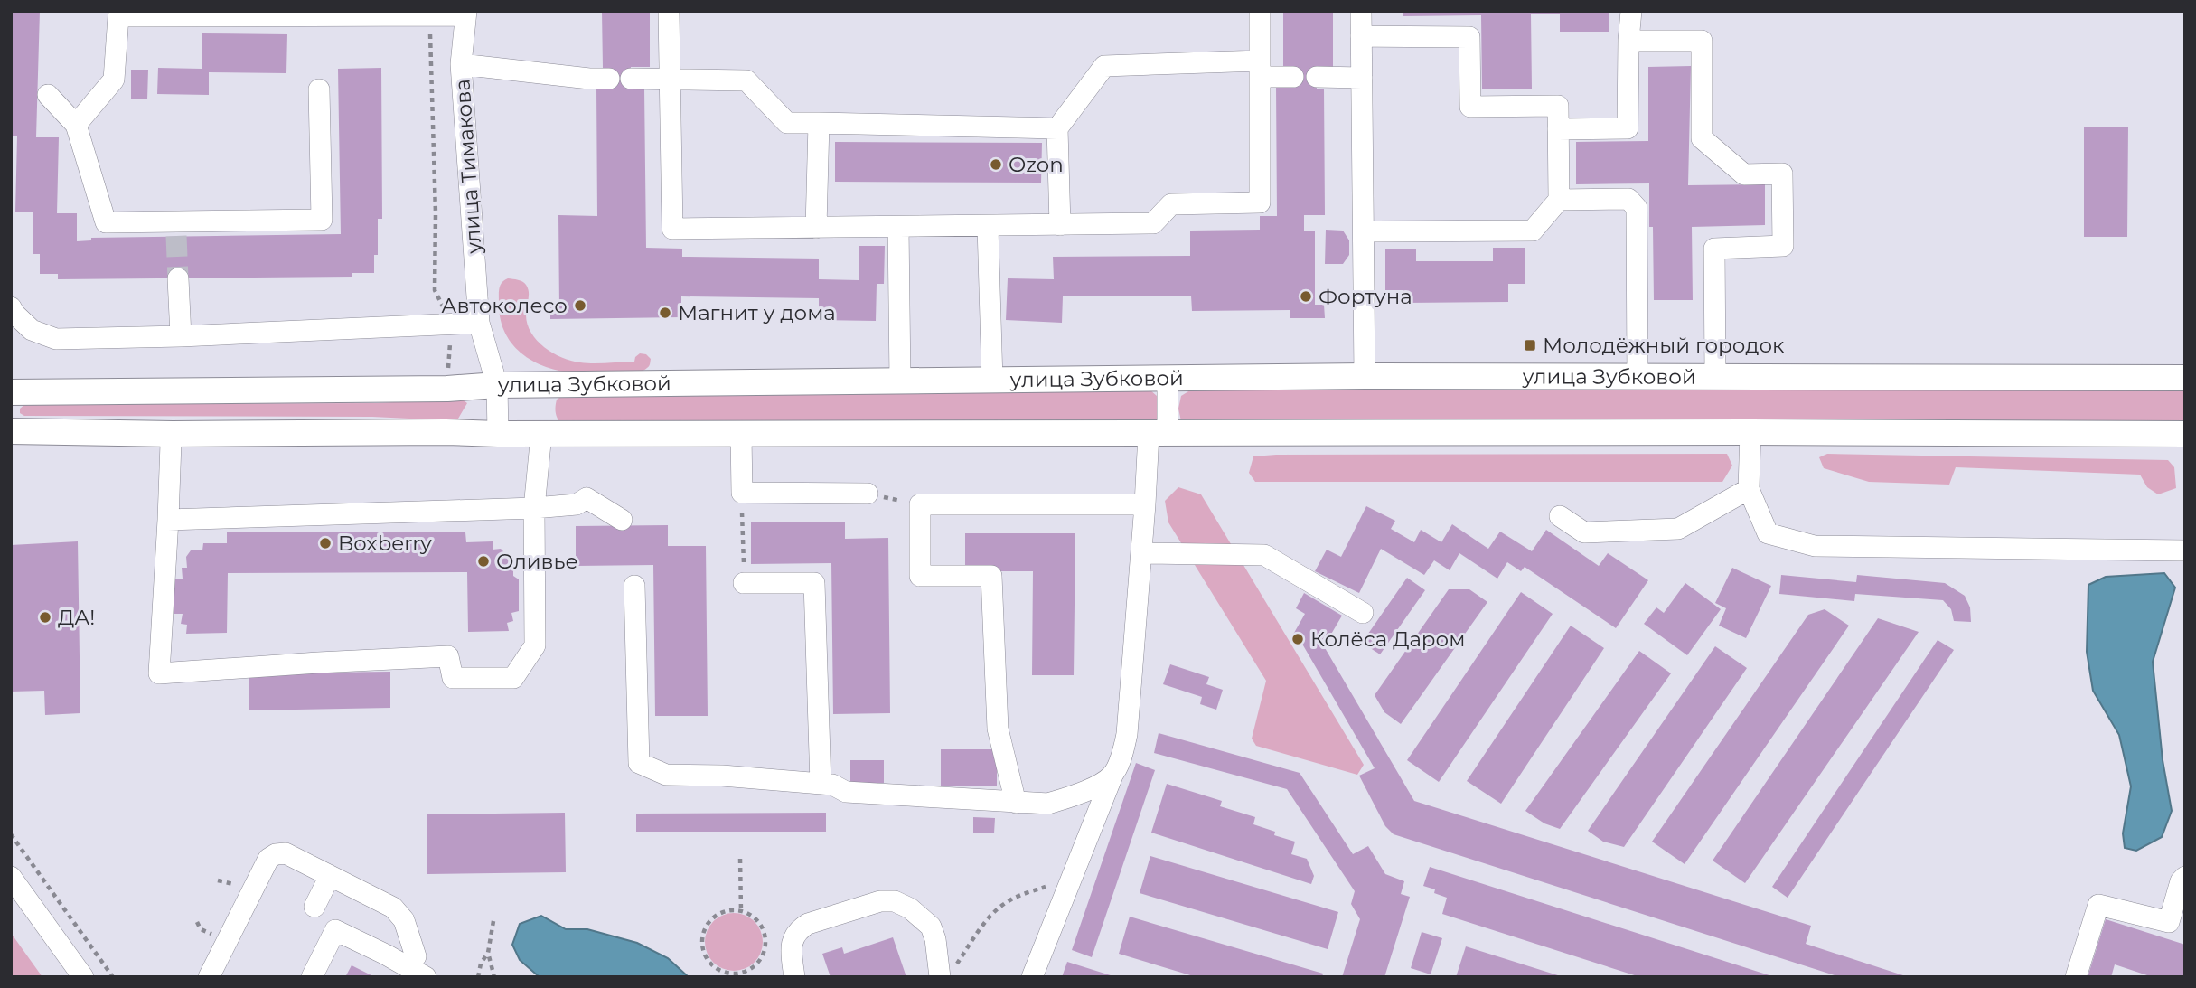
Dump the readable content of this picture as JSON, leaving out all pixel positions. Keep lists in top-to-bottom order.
{
  "streets": {
    "main road": ["улица Зубковой"],
    "street": ["улица Тимакова"]
  },
  "crossings": [
    ["улица Тимакова", "улица Зубковой"]
  ],
  "places": {
    "other": [
      "Ozon",
      "Фортуна",
      "Автоколесо",
      "Магнит у дома",
      "Boxberry",
      "Оливье",
      "ДА!",
      "Колёса Даром"
    ],
    "transit": ["Молодёжный городок"]
  }
}
